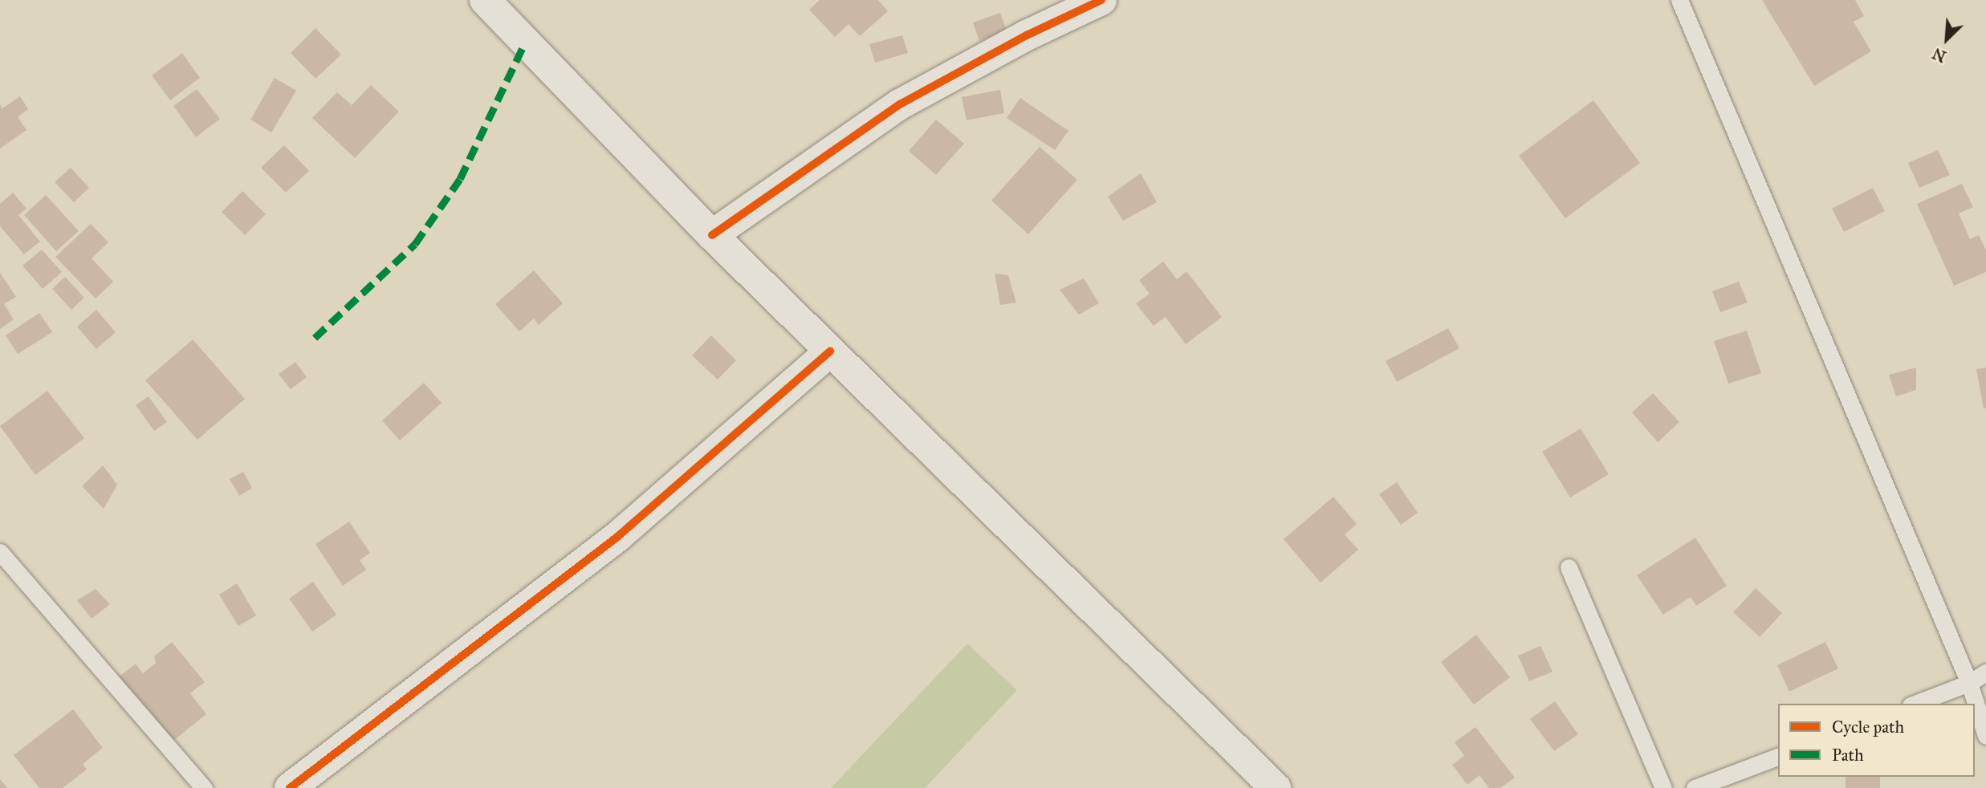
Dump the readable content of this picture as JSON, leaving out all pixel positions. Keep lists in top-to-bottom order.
{
  "legend": ["Cycle path", "Path"],
  "north": "bottom left"
}
